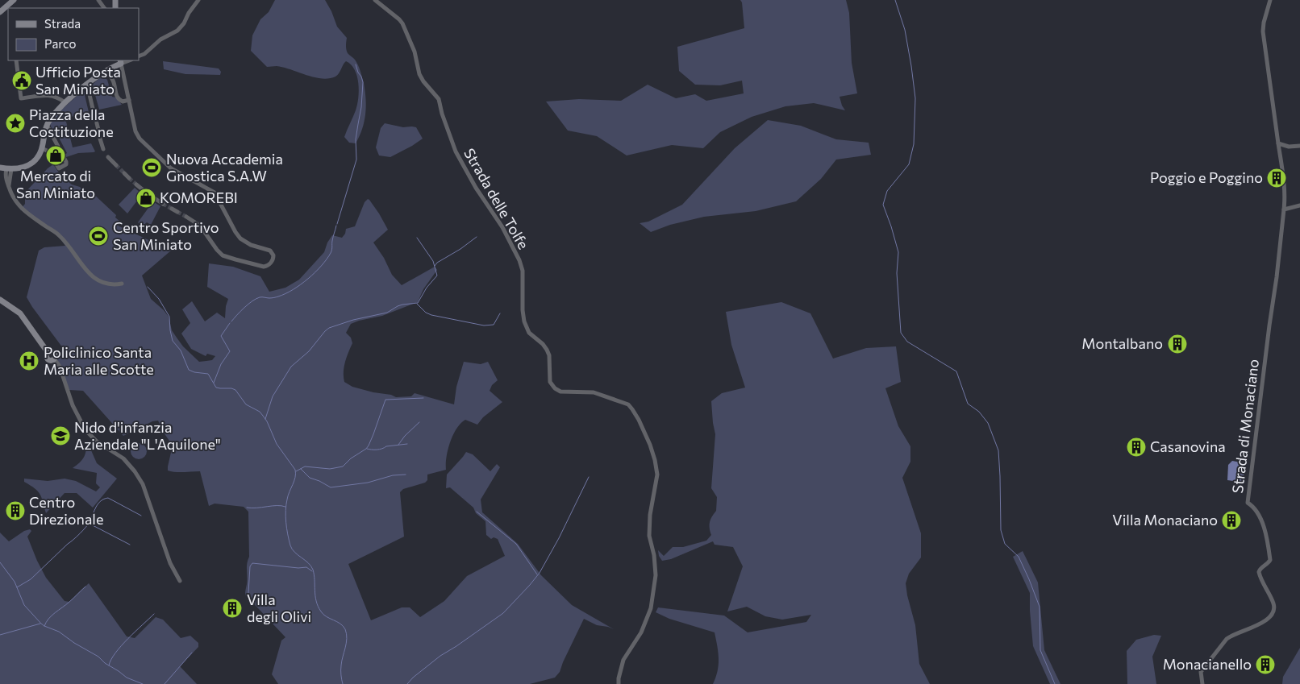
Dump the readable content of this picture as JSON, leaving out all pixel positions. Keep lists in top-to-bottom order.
{
  "streets": {
    "street": ["Strada delle Tolfe", "Strada di Monaciano"]
  },
  "places": {
    "public building": ["Ufficio Posta San Miniato"],
    "place": ["Piazza della Costituzione"],
    "shop": ["Mercato di San Miniato", "KOMOREBI"],
    "sports": ["Nuova Accademia Gnostica S.A.W", "Centro Sportivo San Miniato"],
    "building": [
      "Poggio e Poggino",
      "Montalbano",
      "Casanovina",
      "Centro Direzionale",
      "Villa Monaciano",
      "Villa degli Olivi",
      "Monacianello"
    ],
    "hospital": ["Policlinico Santa Maria alle Scotte"],
    "school or university": ["Nido d'infanzia Aziendale \"L'Aquilone\""]
  },
  "legend": ["Strada", "Parco"]
}
